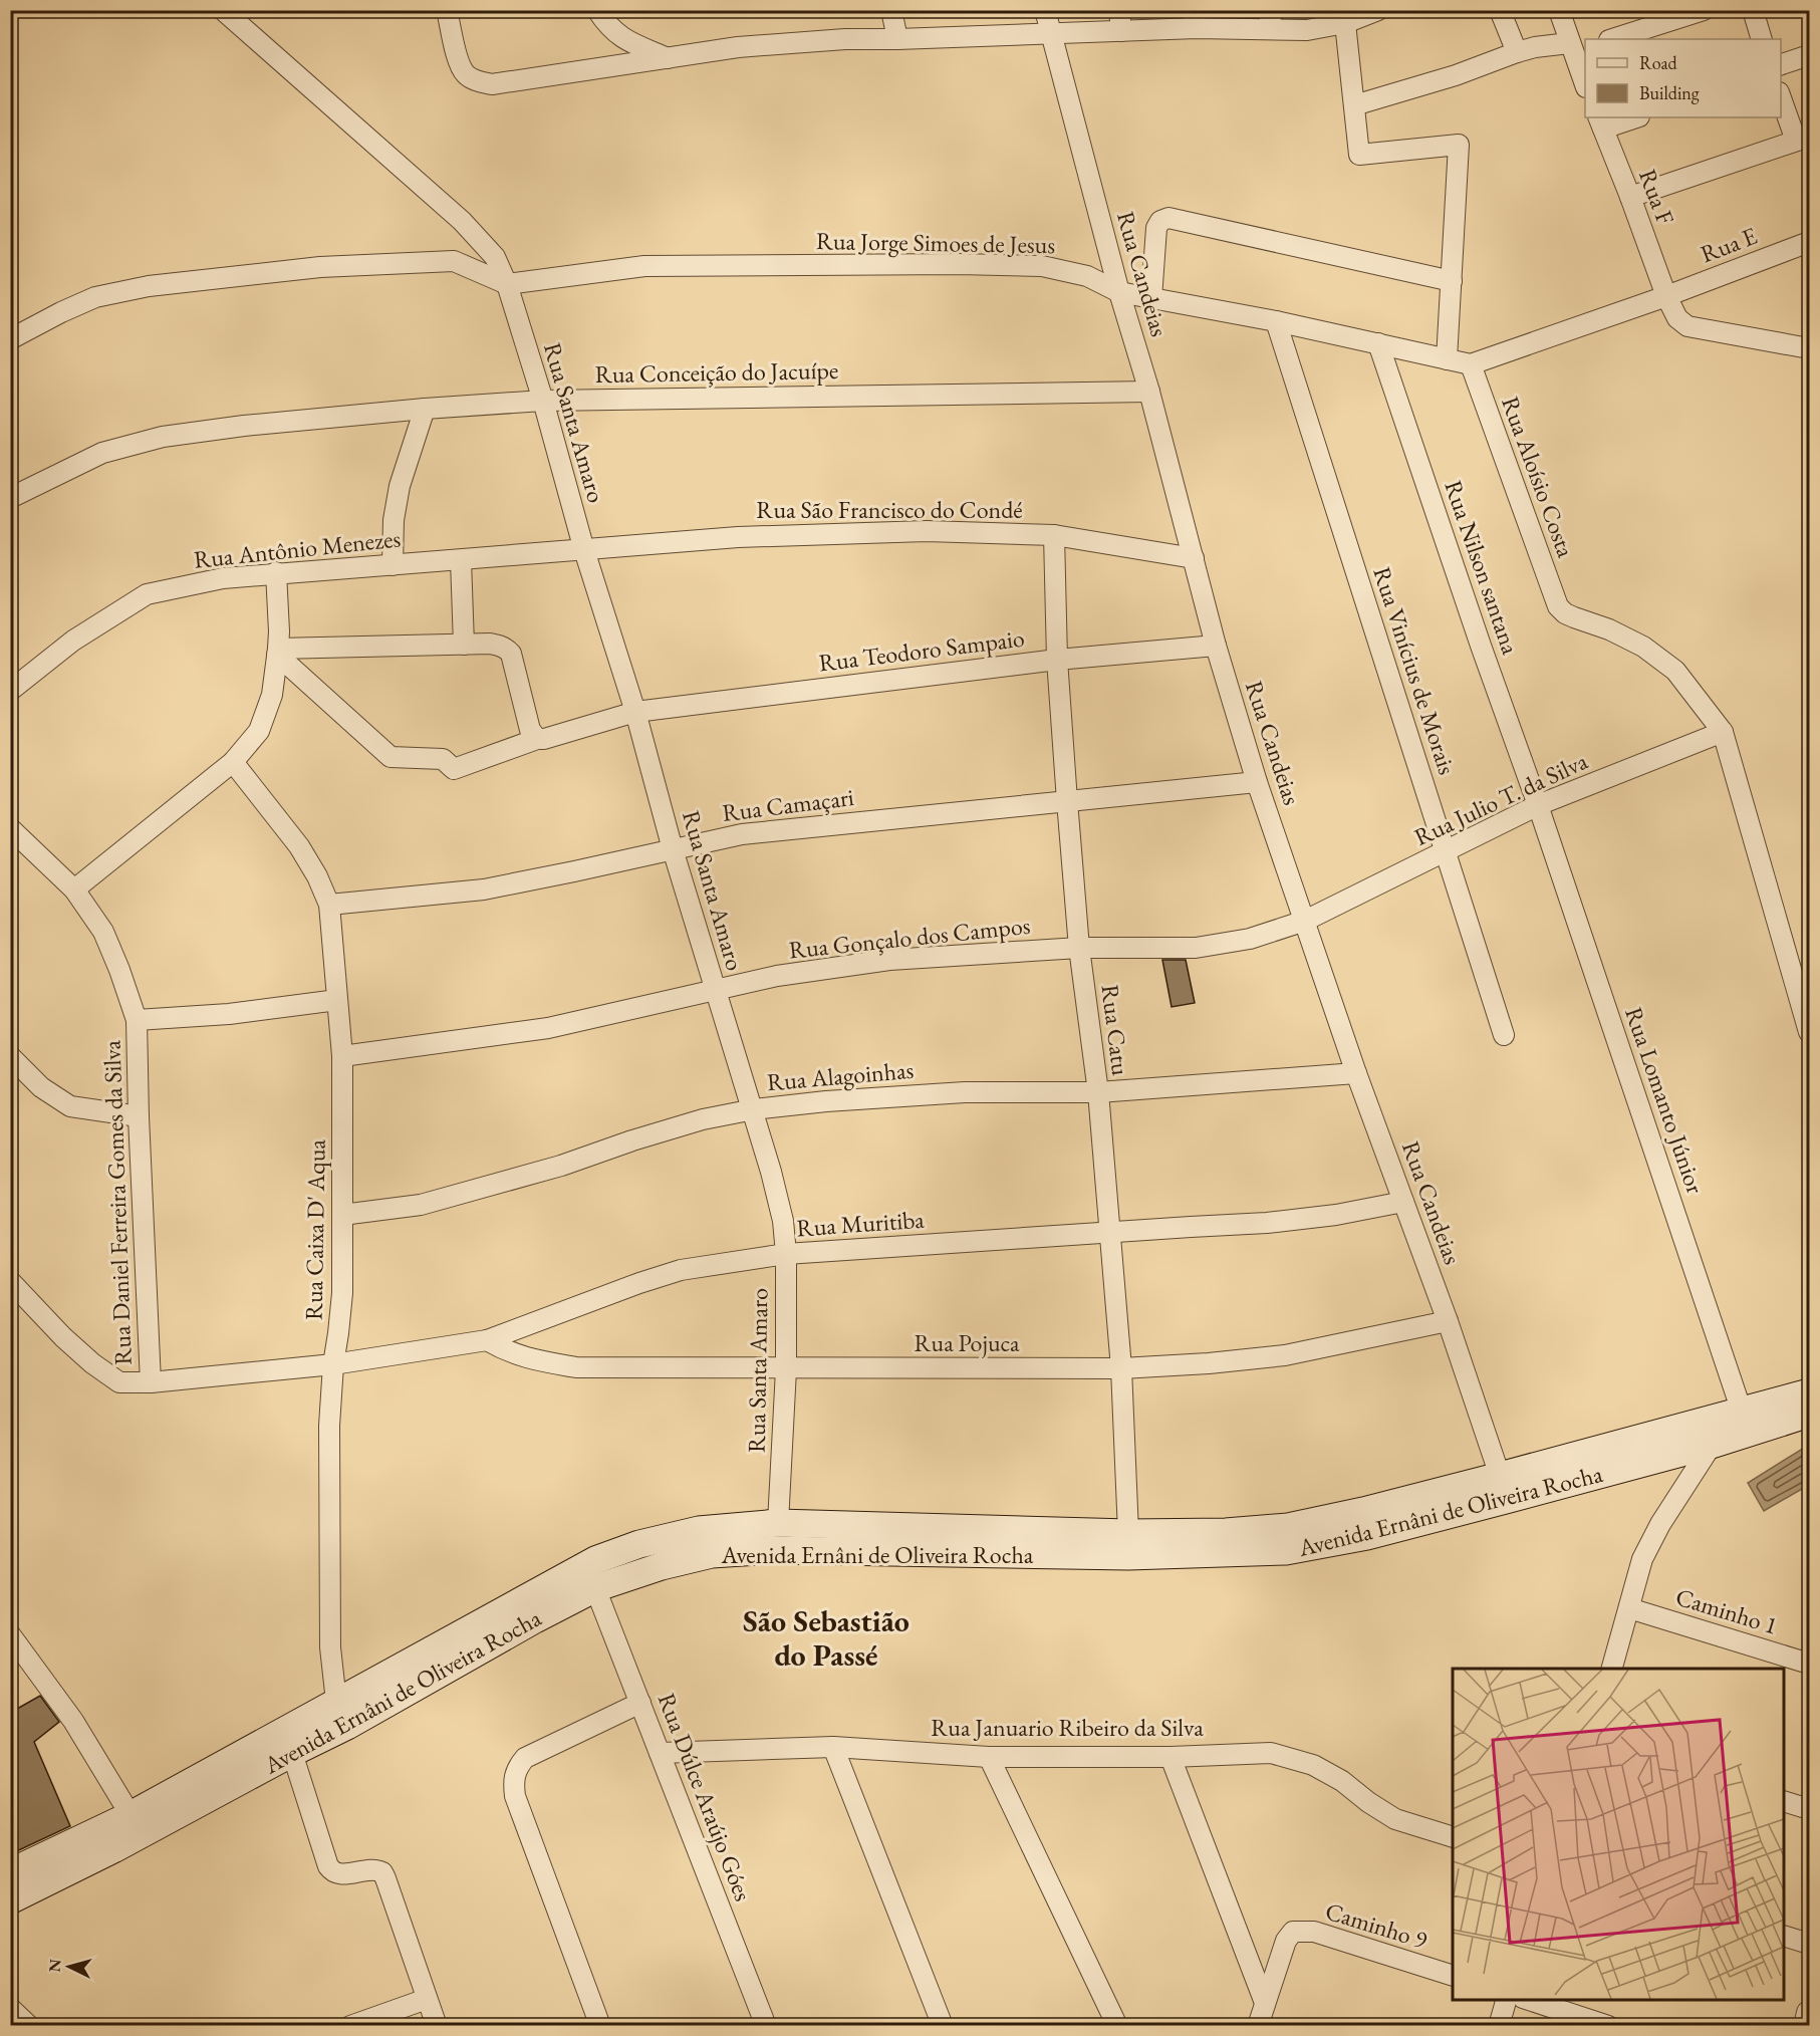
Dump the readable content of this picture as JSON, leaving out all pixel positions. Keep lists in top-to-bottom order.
{
  "streets": {
    "main road": ["Avenida Ernâni de Oliveira Rocha"],
    "street": [
      "Rua F",
      "Rua Jorge Simoes de Jesus",
      "Rua E",
      "Rua Candeias",
      "Rua Conceição do Jacuípe",
      "Rua Santa Amaro",
      "Rua Aloísio Costa",
      "Rua São Francisco do Condé",
      "Rua Antônio Menezes",
      "Rua Nilson santana",
      "Rua Teodoro Sampaio",
      "Rua Vinícius de Morais",
      "Rua Julio T. da Silva",
      "Rua Camaçari",
      "Rua Gonçalo dos Campos",
      "Rua Catu",
      "Rua Alagoinhas",
      "Rua Lomanto Júnior",
      "Rua Daniel Ferreira Gomes da Silva",
      "Rua Muritiba",
      "Rua Caixa D' Aqua",
      "Rua Pojuca",
      "Caminho 1",
      "Rua Januario Ribeiro da Silva",
      "Rua Dúlce Araújo Góes",
      "Caminho 9"
    ]
  },
  "crossings": [
    ["Rua F", "Rua E"],
    ["Rua Jorge Simoes de Jesus", "Rua Candeias"],
    ["Rua Jorge Simoes de Jesus", "Rua Santa Amaro"],
    ["Rua Jorge Simoes de Jesus", "Rua Aloísio Costa"],
    ["Rua Jorge Simoes de Jesus", "Rua Nilson santana"],
    ["Rua Jorge Simoes de Jesus", "Rua Vinícius de Morais"],
    ["Rua Candeias", "Rua Conceição do Jacuípe"],
    ["Rua Candeias", "Rua São Francisco do Condé"],
    ["Rua Candeias", "Rua Teodoro Sampaio"],
    ["Rua Candeias", "Rua Julio T. da Silva"],
    ["Rua Candeias", "Rua Camaçari"],
    ["Rua Candeias", "Rua Gonçalo dos Campos"],
    ["Rua Candeias", "Rua Alagoinhas"],
    ["Rua Candeias", "Rua Muritiba"],
    ["Rua Candeias", "Rua Pojuca"],
    ["Rua Candeias", "Avenida Ernâni de Oliveira Rocha"],
    ["Rua Conceição do Jacuípe", "Rua Santa Amaro"],
    ["Rua Santa Amaro", "Rua São Francisco do Condé"],
    ["Rua Santa Amaro", "Rua Antônio Menezes"],
    ["Rua Santa Amaro", "Rua Teodoro Sampaio"],
    ["Rua Santa Amaro", "Rua Camaçari"],
    ["Rua Santa Amaro", "Rua Gonçalo dos Campos"],
    ["Rua Santa Amaro", "Rua Alagoinhas"],
    ["Rua Santa Amaro", "Rua Muritiba"],
    ["Rua Santa Amaro", "Rua Pojuca"],
    ["Rua Santa Amaro", "Avenida Ernâni de Oliveira Rocha"],
    ["Rua Aloísio Costa", "Rua Julio T. da Silva"],
    ["Rua São Francisco do Condé", "Rua Antônio Menezes"],
    ["Rua São Francisco do Condé", "Rua Catu"],
    ["Rua Nilson santana", "Rua Julio T. da Silva"],
    ["Rua Nilson santana", "Rua Lomanto Júnior"],
    ["Rua Teodoro Sampaio", "Rua Catu"],
    ["Rua Vinícius de Morais", "Rua Julio T. da Silva"],
    ["Rua Julio T. da Silva", "Rua Gonçalo dos Campos"],
    ["Rua Julio T. da Silva", "Rua Lomanto Júnior"],
    ["Rua Camaçari", "Rua Catu"],
    ["Rua Camaçari", "Rua Caixa D' Aqua"],
    ["Rua Gonçalo dos Campos", "Rua Catu"],
    ["Rua Gonçalo dos Campos", "Rua Caixa D' Aqua"],
    ["Rua Catu", "Rua Alagoinhas"],
    ["Rua Catu", "Rua Muritiba"],
    ["Rua Catu", "Rua Pojuca"],
    ["Rua Catu", "Avenida Ernâni de Oliveira Rocha"],
    ["Rua Alagoinhas", "Rua Caixa D' Aqua"],
    ["Rua Lomanto Júnior", "Avenida Ernâni de Oliveira Rocha"],
    ["Rua Daniel Ferreira Gomes da Silva", "Rua Muritiba"],
    ["Rua Muritiba", "Rua Caixa D' Aqua"],
    ["Rua Muritiba", "Rua Pojuca"],
    ["Rua Caixa D' Aqua", "Avenida Ernâni de Oliveira Rocha"],
    ["Avenida Ernâni de Oliveira Rocha", "Rua Dúlce Araújo Góes"],
    ["Rua Januario Ribeiro da Silva", "Rua Dúlce Araújo Góes"]
  ],
  "districts": ["São Sebastião do Passé"],
  "legend": ["Road", "Building"],
  "north": "left"
}
